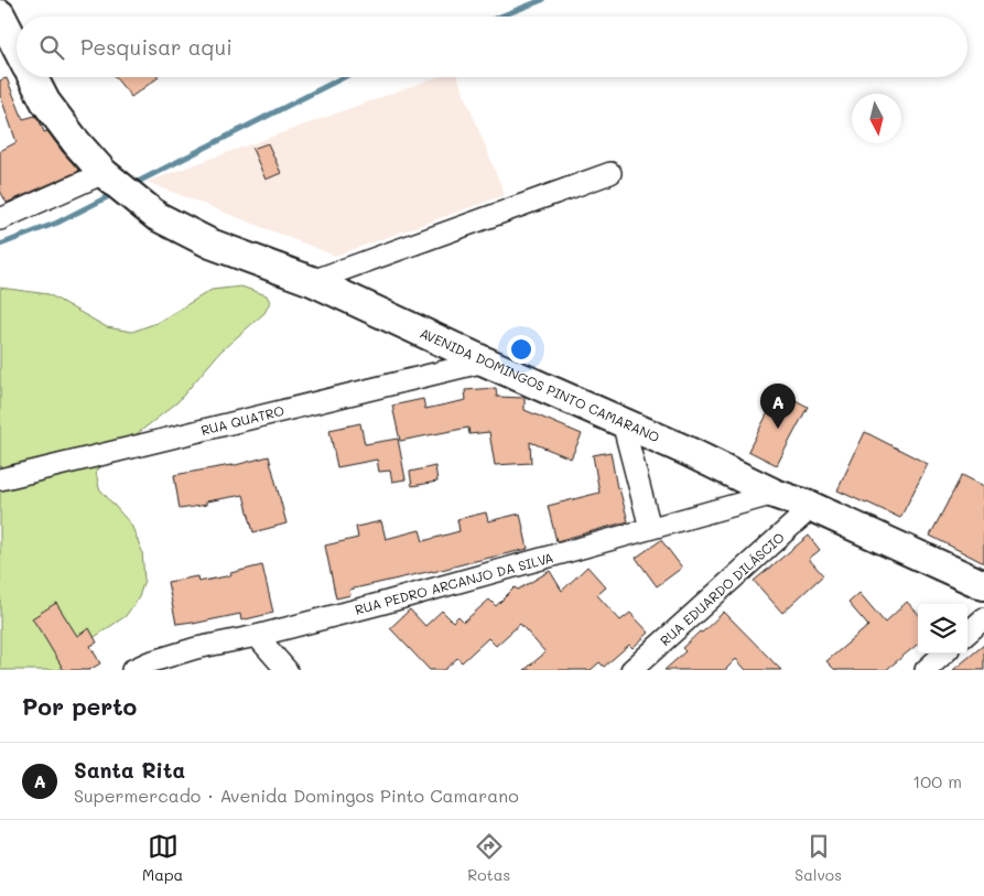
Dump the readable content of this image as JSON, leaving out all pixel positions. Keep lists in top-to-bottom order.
{
  "streets": {
    "main road": ["AVENIDA DOMINGOS PINTO CAMARANO"],
    "street": ["RUA QUATRO", "RUA PEDRO ARCANJO DA SILVA", "RUA EDUARDO DILÁSCIO"]
  },
  "crossings": [
    ["AVENIDA DOMINGOS PINTO CAMARANO", "RUA QUATRO"],
    ["AVENIDA DOMINGOS PINTO CAMARANO", "RUA PEDRO ARCANJO DA SILVA"],
    ["AVENIDA DOMINGOS PINTO CAMARANO", "RUA EDUARDO DILÁSCIO"]
  ],
  "north": "bottom",
  "page": {
    "search": "Pesquisar aqui",
    "pins": "A",
    "heading": "Por perto",
    "list": [
      {
        "mark": "A",
        "name": "Santa Rita",
        "note": "Supermercado · Avenida Domingos Pinto Camarano",
        "value": "100 m"
      }
    ],
    "nav": ["Mapa", "Rotas", "Salvos"]
  }
}
